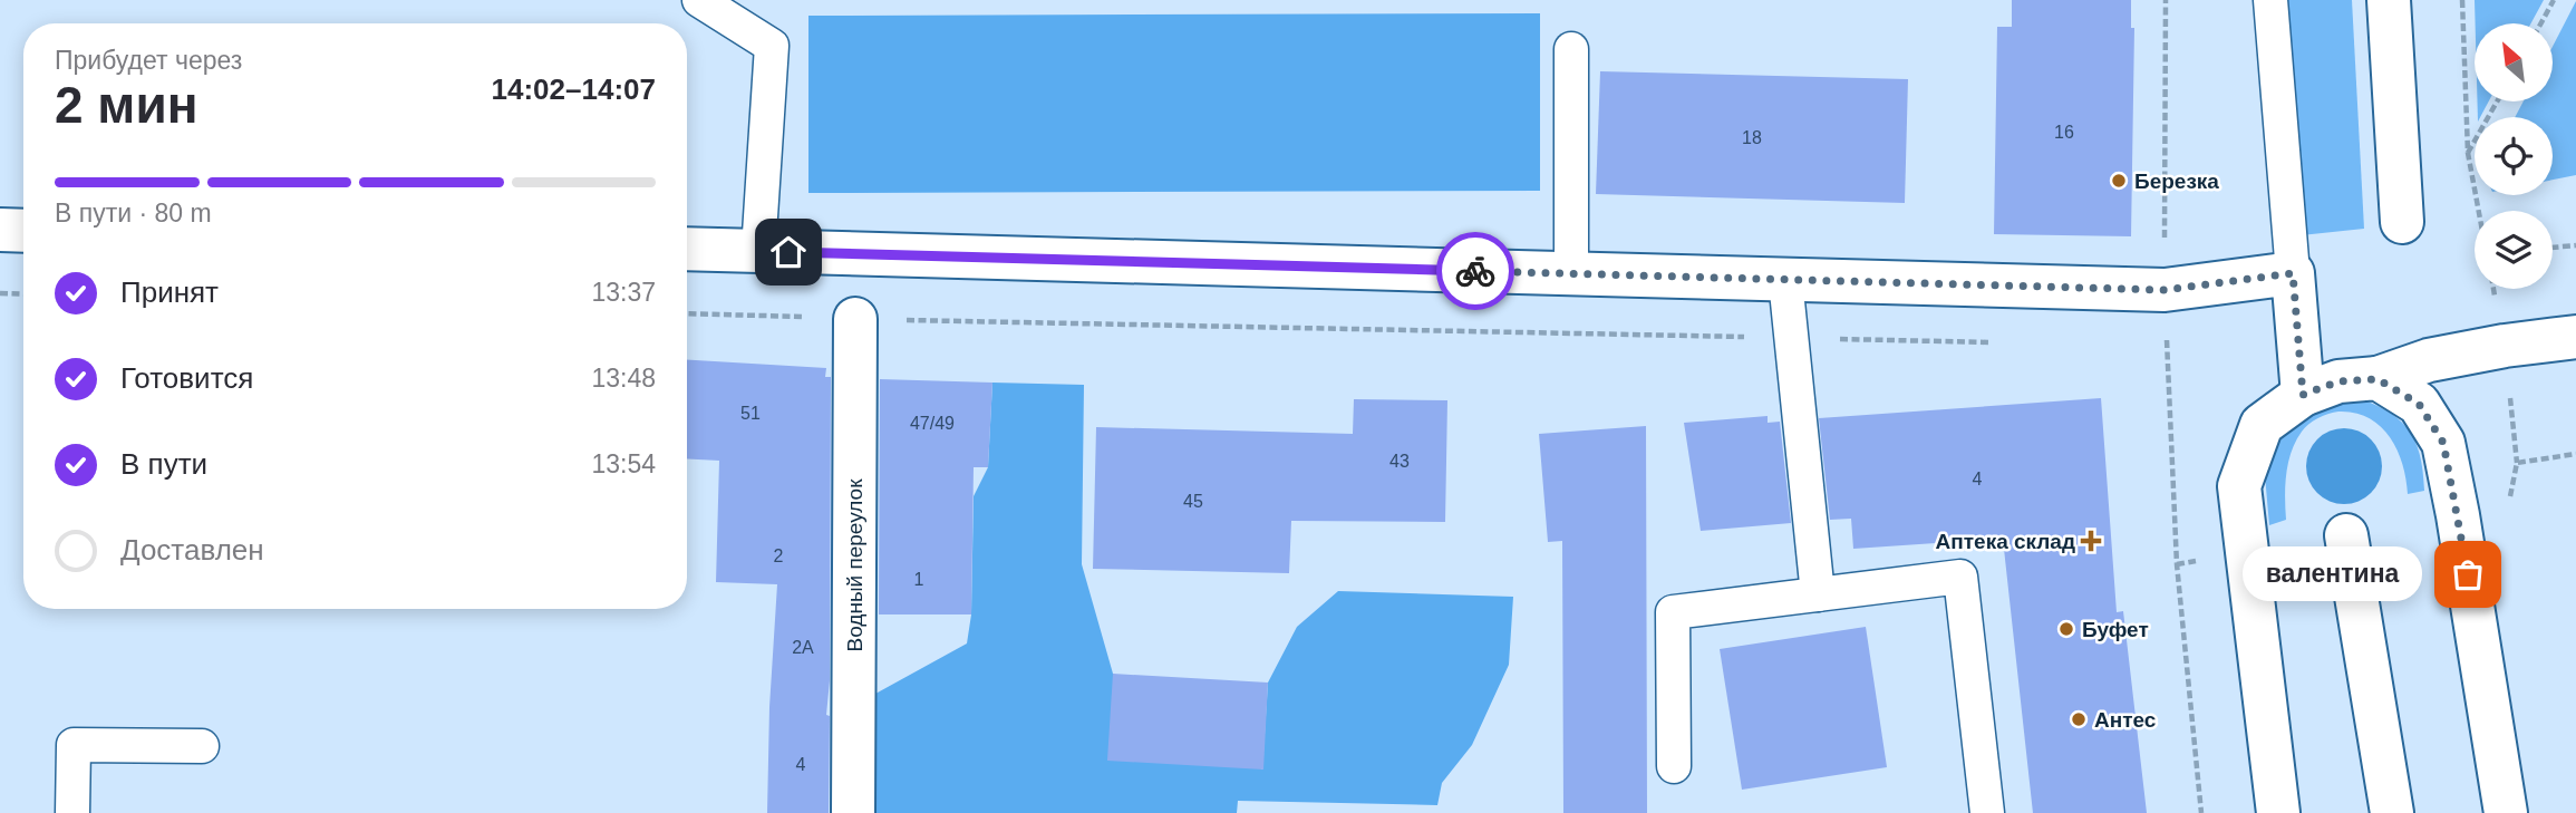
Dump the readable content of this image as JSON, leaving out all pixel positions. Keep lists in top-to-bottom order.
{
  "streets": {
    "street": ["Водный переулок"]
  },
  "places": {
    "other": [
      "Березка",
      "валентина",
      "Буфет",
      "Антес"
    ],
    "health": ["Аптека склад"]
  },
  "house_numbers": [
    "16",
    "18",
    "51",
    "47/49",
    "43",
    "4",
    "45",
    "2",
    "1",
    "2А",
    "4"
  ],
  "north": "top left",
  "page": {
    "heading": ["2 мин", "Прибудет через", "14:02–14:07"],
    "bar": "В пути · 80 m",
    "list": [
      ["Принят", "13:37"],
      ["Готовится", "13:48"],
      ["В пути", "13:54"],
      "Доставлен"
    ],
    "bubble": "валентина"
  }
}
